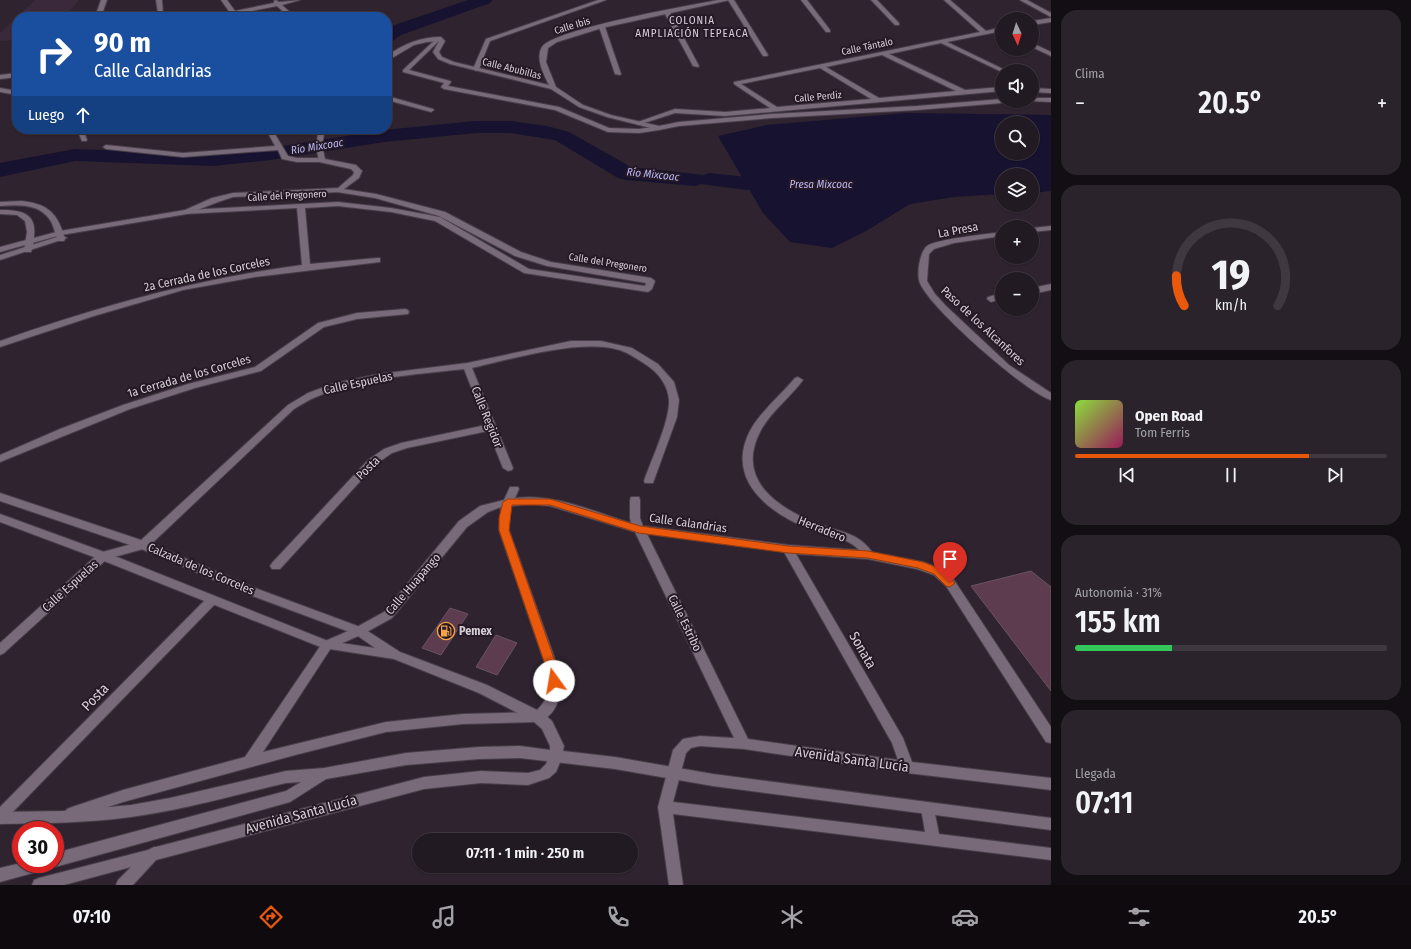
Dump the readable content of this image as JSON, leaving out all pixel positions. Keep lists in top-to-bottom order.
{
  "streets": {
    "street": [
      "Calle Ibis",
      "Calle Tántalo",
      "Calle Abubillas",
      "Calle Perdiz",
      "Calle del Pregonero",
      "La Presa",
      "2a Cerrada de los Corceles",
      "Paso de los Alcanfores",
      "1a Cerrada de los Corceles",
      "Calle Espuelas",
      "Calle Regidor",
      "Posta",
      "Calle Calandrias",
      "Herradero",
      "Calzada de los Corceles",
      "Calle Huapango",
      "Calle Estribo",
      "Sonata",
      "Avenida Santa Lucía"
    ]
  },
  "crossings": [
    ["Calle Ibis", "Calle Abubillas"],
    ["Calle Tántalo", "Calle Perdiz"],
    ["La Presa", "Paso de los Alcanfores"],
    ["Calle Espuelas", "Calle Regidor"],
    ["Calle Espuelas", "Calzada de los Corceles"],
    ["Calle Regidor", "Posta"],
    ["Posta", "Calzada de los Corceles"],
    ["Posta", "Avenida Santa Lucía"],
    ["Calle Calandrias", "Herradero"],
    ["Calle Calandrias", "Calle Huapango"],
    ["Calle Calandrias", "Calle Estribo"],
    ["Calle Calandrias", "Sonata"],
    ["Calzada de los Corceles", "Calle Huapango"],
    ["Calzada de los Corceles", "Avenida Santa Lucía"],
    ["Calle Estribo", "Avenida Santa Lucía"],
    ["Sonata", "Avenida Santa Lucía"]
  ],
  "districts": ["COLONIA AMPLIACIÓN TEPEACA"],
  "water": ["Río Mixcoac", "Presa Mixcoac"],
  "places": {
    "fuel station": ["Pemex"]
  },
  "north": "bottom",
  "page": {
    "tile": [
      "Clima",
      ["Autonomía · 31%", "155 km"],
      ["Llegada", "07:11"]
    ],
    "map_buttons": ["+", "−"],
    "turn": ["90 m", "Calle Calandrias"],
    "heat": ["−", "20.5°", "+"],
    "then": "Luego",
    "song": ["Open Road", "Tom Ferris"],
    "limit": "30",
    "trip": "07:11 · 1 min · 250 m",
    "tabs": ["07:10", "20.5°"],
    "gauge": ["19", "km/h"]
  }
}
